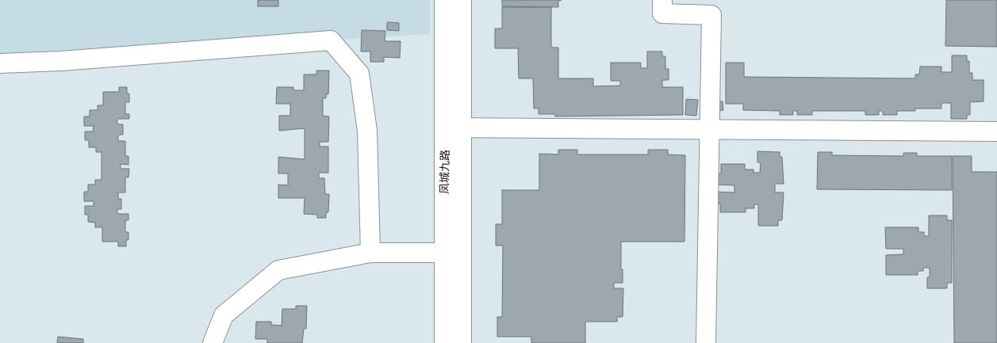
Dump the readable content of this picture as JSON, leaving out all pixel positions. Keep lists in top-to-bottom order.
{
  "streets": {
    "street": ["凤城九路"]
  }
}
